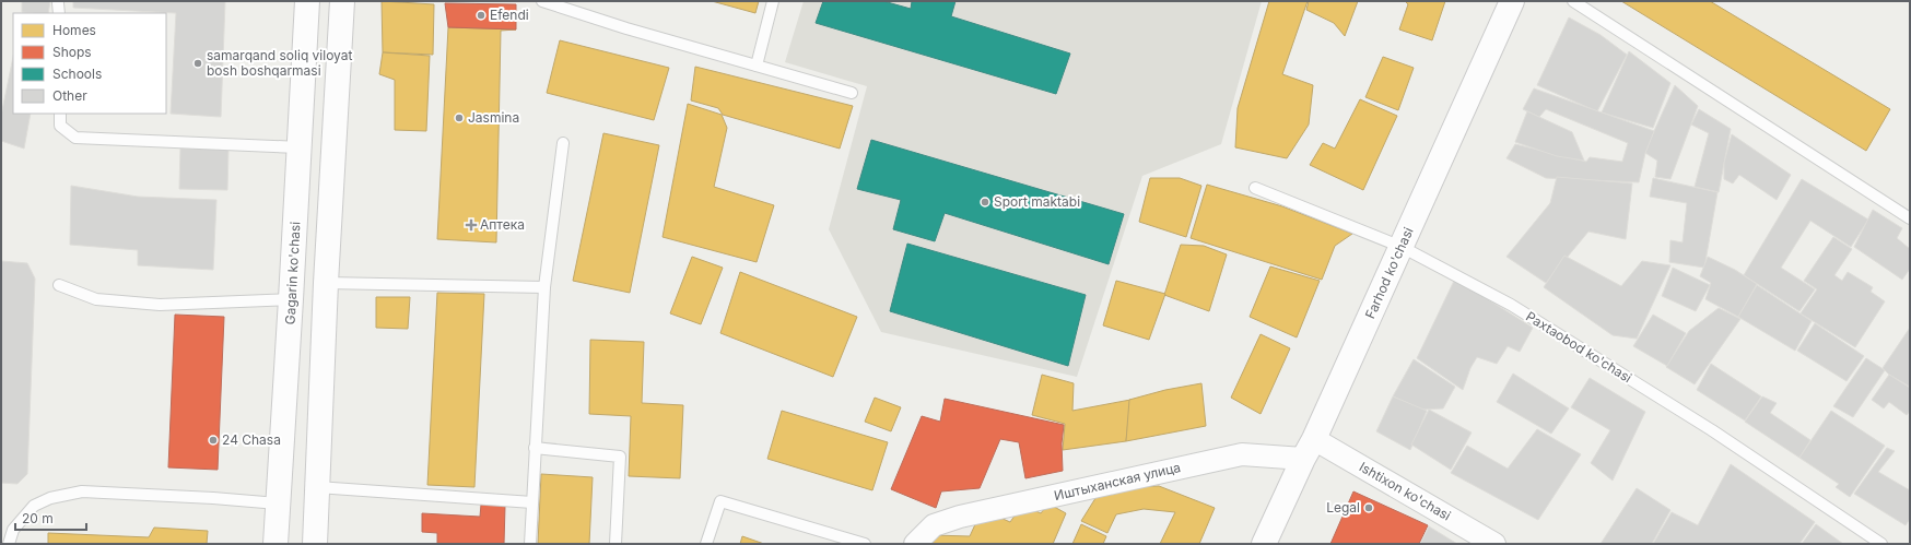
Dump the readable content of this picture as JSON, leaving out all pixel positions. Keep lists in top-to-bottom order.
{
  "streets": {
    "main road": ["Gagarin ko'chasi", "Farhod ko'chasi"],
    "street": ["Иштыханская улица", "Ishtixon ko'chasi"],
    "lane": ["Paxtaobod ko'chasi"]
  },
  "crossings": [
    ["Farhod ko'chasi", "Paxtaobod ko'chasi"],
    ["Farhod ko'chasi", "Иштыханская улица"],
    ["Farhod ko'chasi", "Ishtixon ko'chasi"],
    ["Иштыханская улица", "Ishtixon ko'chasi"]
  ],
  "places": {
    "other": [
      "Efendi",
      "samarqand soliq viloyat bosh boshqarmasi",
      "Jasmina",
      "Sport maktabi",
      "24 Chasa",
      "Legal"
    ],
    "health": ["Аптека"]
  },
  "legend": [
    "Homes",
    "Shops",
    "Schools",
    "Other"
  ],
  "scale_bar": "20 m"
}
